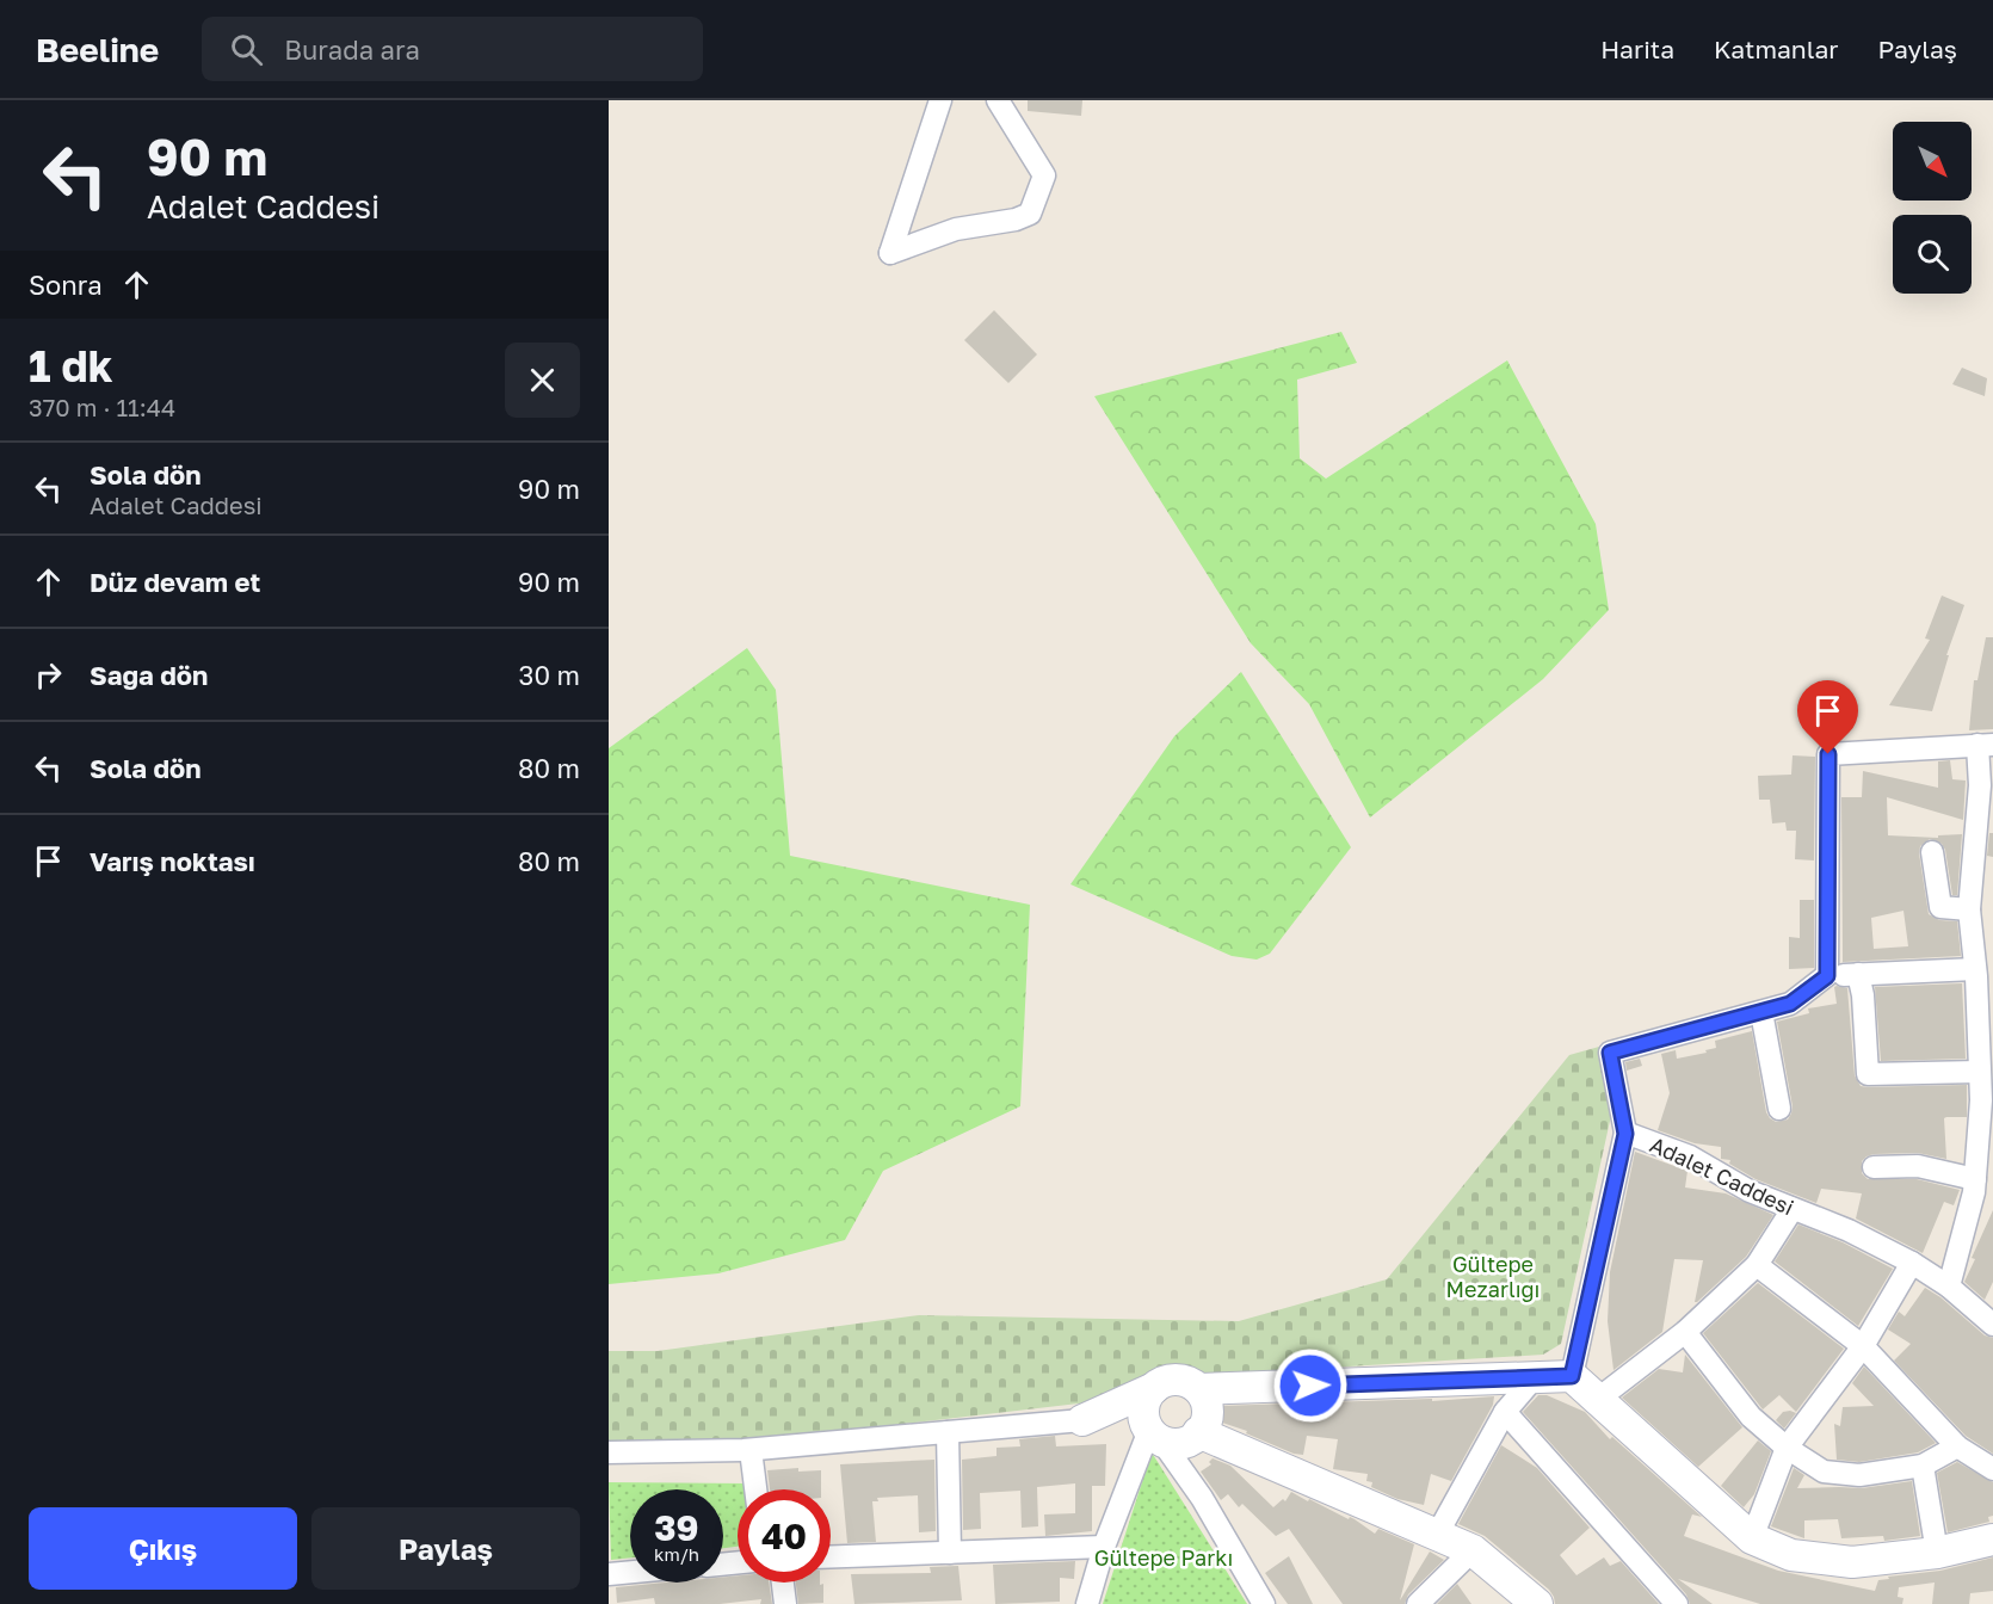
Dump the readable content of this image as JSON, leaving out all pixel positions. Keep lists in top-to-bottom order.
{
  "streets": {
    "street": ["Adalet Caddesi"]
  },
  "parks": ["Gültepe Mezarlığı", "Gültepe Parkı"],
  "north": "bottom right",
  "page": {
    "header": "Beeline",
    "search": "Burada ara",
    "nav": ["Harita", "Katmanlar", "Paylaş"],
    "turn": ["90 m", "Adalet Caddesi"],
    "then": "Sonra",
    "heading": ["1 dk", "370 m · 11:44"],
    "list": [
      {
        "name": "Sola dön",
        "note": "Adalet Caddesi",
        "value": "90 m"
      },
      {
        "name": "Düz devam et",
        "value": "90 m"
      },
      {
        "name": "Sağa dön",
        "value": "30 m"
      },
      {
        "name": "Sola dön",
        "value": "80 m"
      },
      {
        "name": "Varış noktası",
        "value": "80 m"
      }
    ],
    "speed": "39 km/h",
    "limit": "40",
    "buttons": ["Çıkış", "Paylaş"]
  }
}
